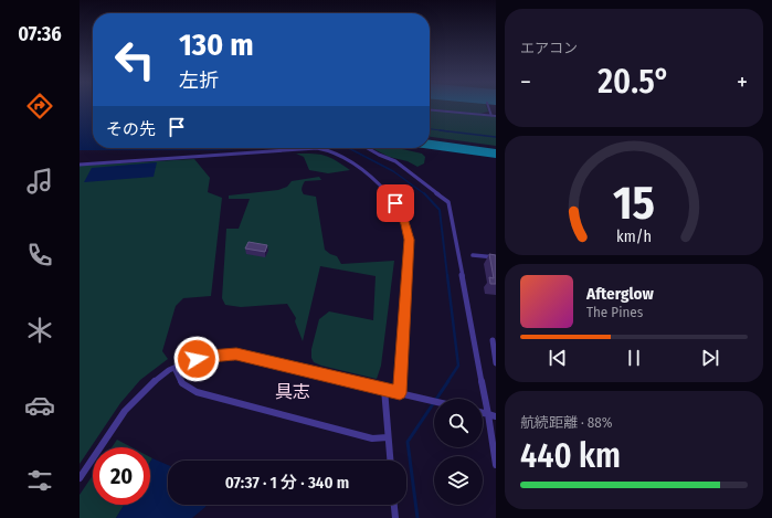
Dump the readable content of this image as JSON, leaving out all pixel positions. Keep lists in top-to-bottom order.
{
  "districts": ["具志"],
  "page": {
    "tabs": "07:36",
    "tile": [
      "エアコン",
      ["航続距離 · 88%", "440 km"]
    ],
    "turn": ["130 m", "左折"],
    "heat": ["−", "20.5°", "+"],
    "then": "その先",
    "song": ["Afterglow", "The Pines"],
    "limit": "20",
    "trip": "07:37 · 1 分 · 340 m",
    "gauge": ["15", "km/h"]
  }
}
